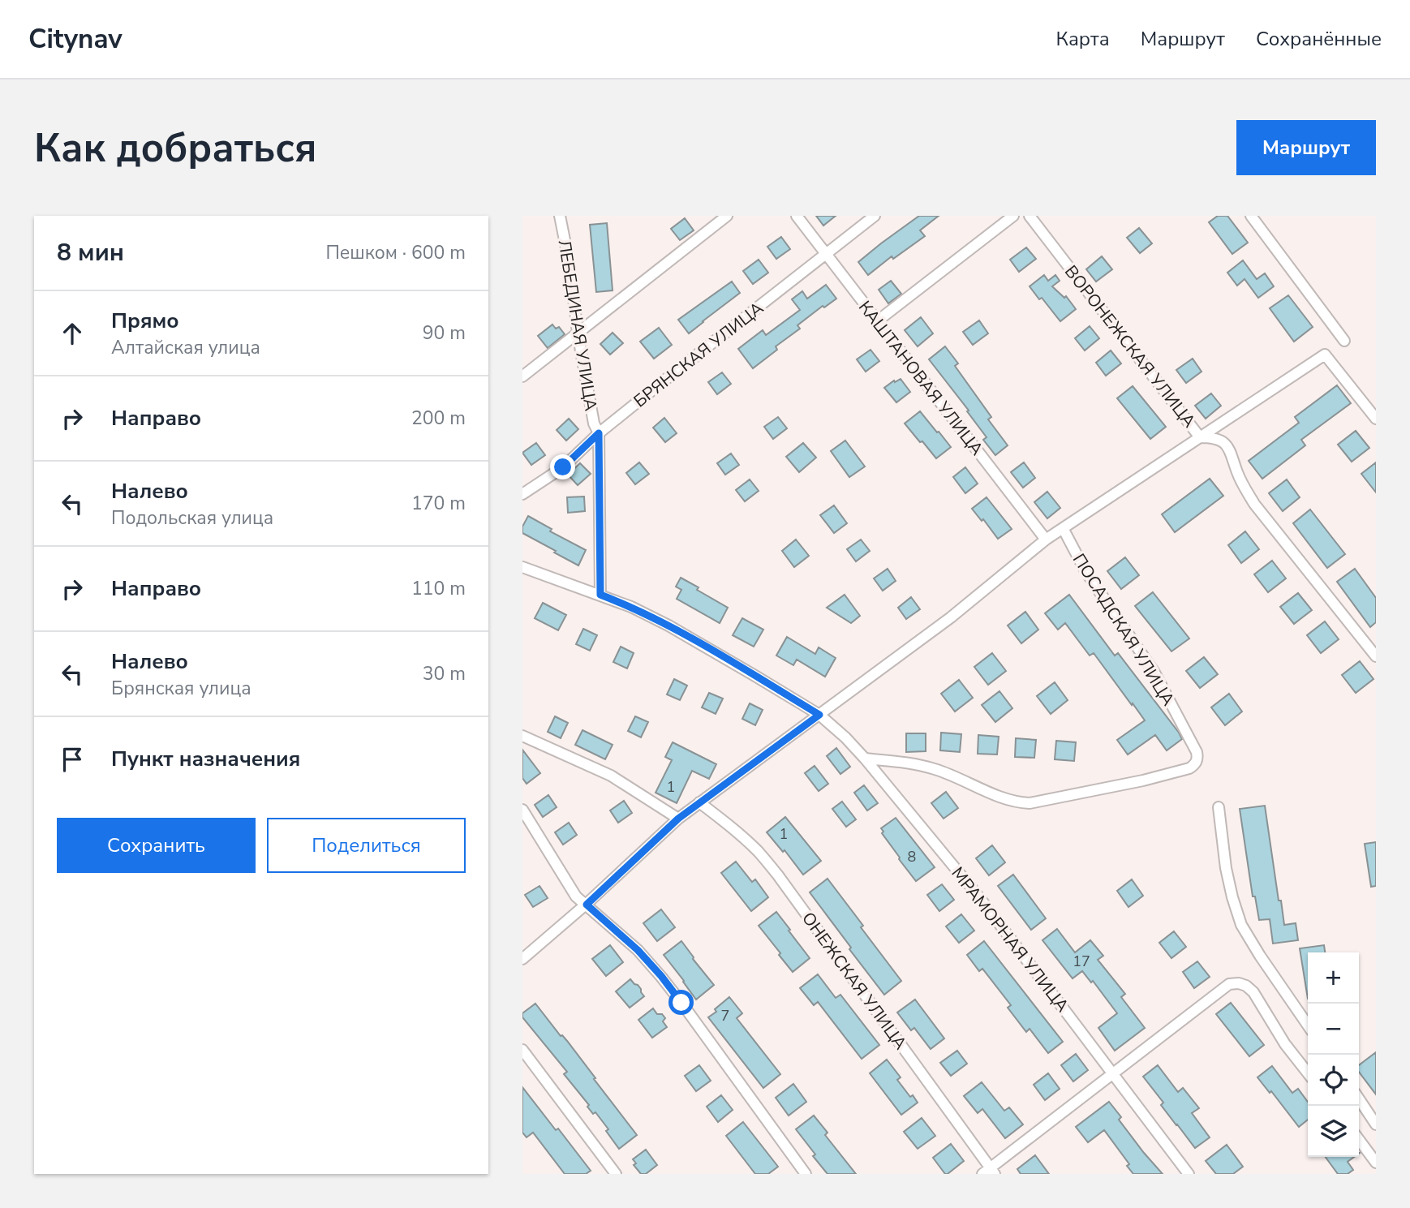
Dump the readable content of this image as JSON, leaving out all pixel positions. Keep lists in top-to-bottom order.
{
  "streets": {
    "street": [
      "ЛЕБЕДИНАЯ УЛИЦА",
      "ВОРОНЕЖСКАЯ УЛИЦА",
      "БРЯНСКАЯ УЛИЦА",
      "КАШТАНОВАЯ УЛИЦА",
      "ПОСАДСКАЯ УЛИЦА",
      "МРАМОРНАЯ УЛИЦА",
      "ОНЕЖСКАЯ УЛИЦА"
    ]
  },
  "crossings": [
    ["ЛЕБЕДИНАЯ УЛИЦА", "БРЯНСКАЯ УЛИЦА"],
    ["ЛЕБЕДИНАЯ УЛИЦА", "МРАМОРНАЯ УЛИЦА"],
    ["БРЯНСКАЯ УЛИЦА", "КАШТАНОВАЯ УЛИЦА"],
    ["ПОСАДСКАЯ УЛИЦА", "МРАМОРНАЯ УЛИЦА"]
  ],
  "house_numbers": [
    "1",
    "1",
    "8",
    "17",
    "7"
  ],
  "page": {
    "header": "Citynav",
    "nav": ["Карта", "Маршрут", "Сохранённые"],
    "buttons": [
      "Маршрут",
      ["Сохранить", "Поделиться"]
    ],
    "title": "Как добраться",
    "heading": ["8 мин", "Пешком · 600 m"],
    "list": [
      ["Прямо", "Алтайская улица", "90 m"],
      ["Направо", "200 m"],
      ["Налево", "Подольская улица", "170 m"],
      ["Направо", "110 m"],
      ["Налево", "Брянская улица", "30 m"],
      "Пункт назначения"
    ],
    "map_buttons": ["+", "−"]
  }
}
